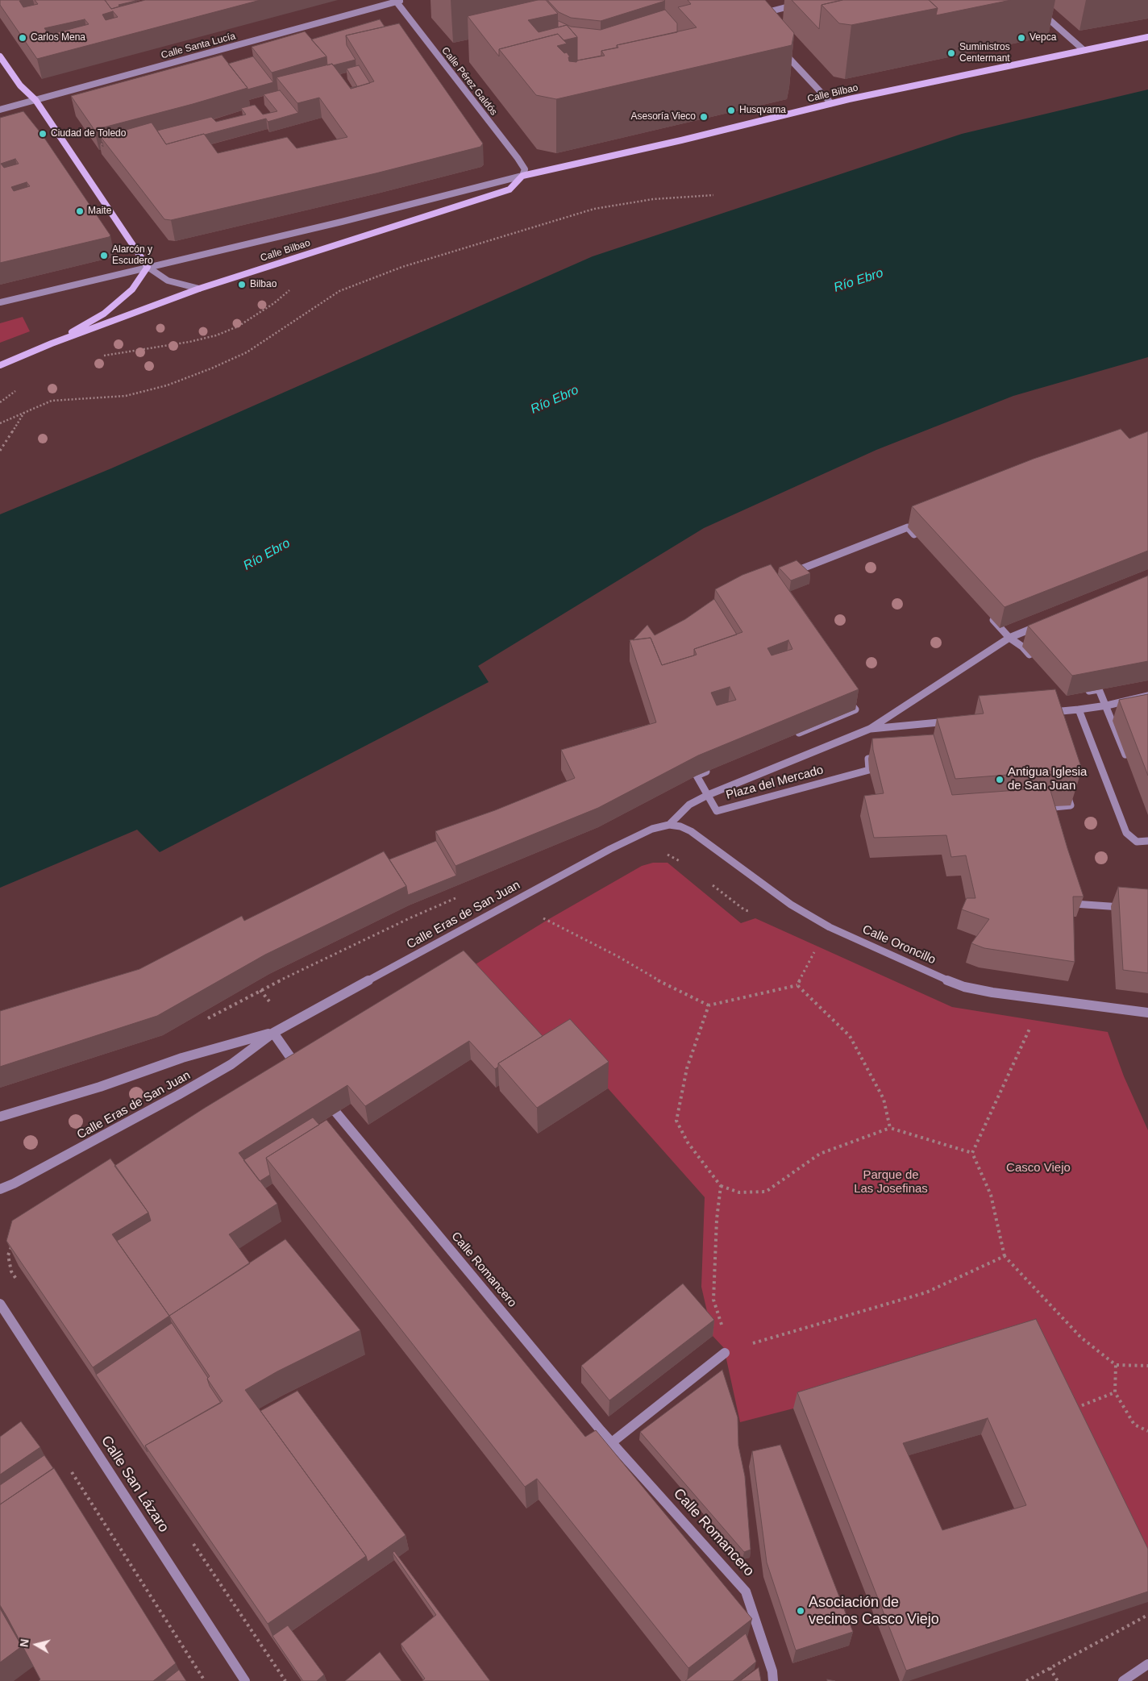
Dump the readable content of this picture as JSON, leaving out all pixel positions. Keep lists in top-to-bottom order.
{
  "streets": {
    "main road": ["Calle Bilbao"],
    "street": [
      "Calle Santa Lucía",
      "Calle Pérez Galdós",
      "Plaza del Mercado",
      "Calle Eras de San Juan",
      "Calle Oroncillo",
      "Calle Romancero",
      "Calle San Lázaro"
    ]
  },
  "crossings": [
    ["Calle Santa Lucía", "Calle Pérez Galdós"],
    ["Calle Pérez Galdós", "Calle Bilbao"],
    ["Calle Eras de San Juan", "Calle Oroncillo"]
  ],
  "water": ["Río Ebro"],
  "parks": ["Casco Viejo", "Parque de Las Josefinas"],
  "places": [
    "Carlos Mena",
    "Vepca",
    "Suministros Centermant",
    "Husqvarna",
    "Asesoría Vieco",
    "Ciudad de Toledo",
    "Maite",
    "Alarcón y Escudero",
    "Bilbao",
    "Antigua Iglesia de San Juan",
    "Asociación de vecinos Casco Viejo"
  ],
  "north": "left"
}
